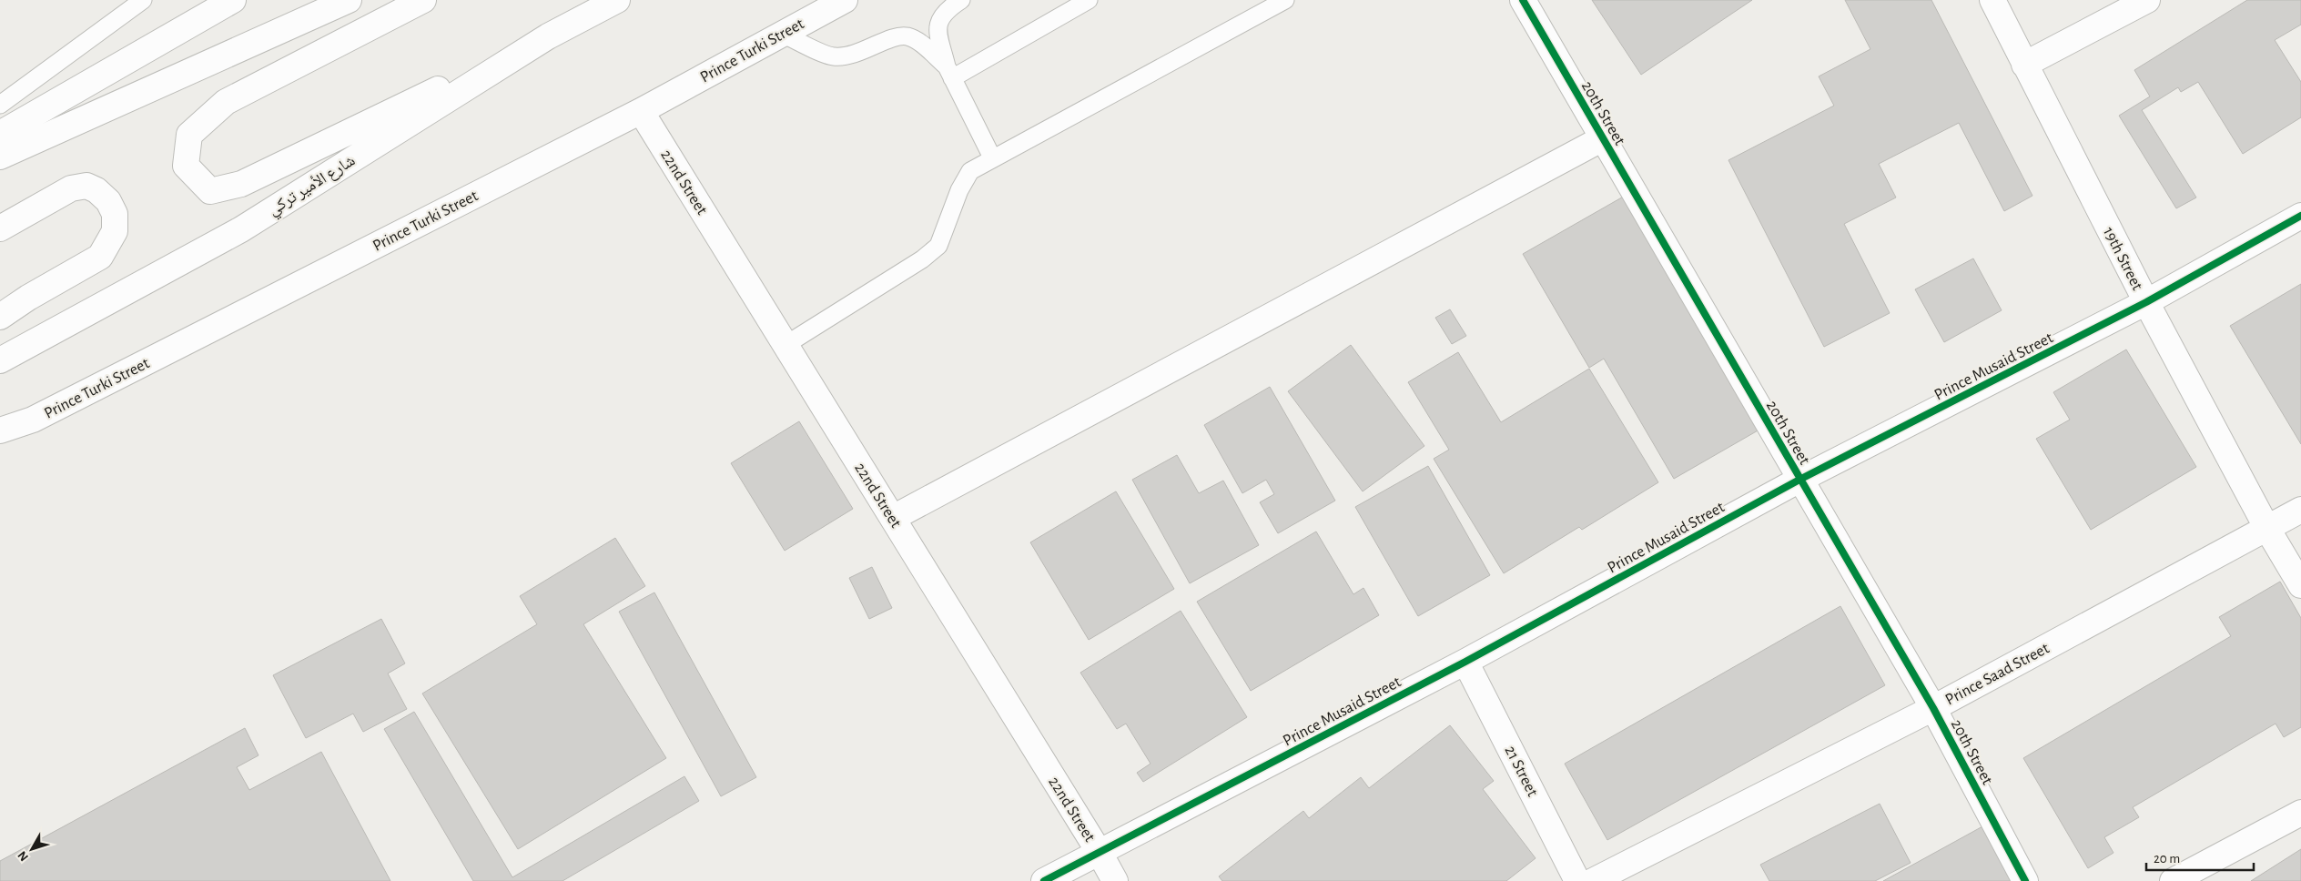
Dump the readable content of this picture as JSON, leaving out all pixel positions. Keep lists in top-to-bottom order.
{
  "streets": {
    "street": [
      "Prince Turki Street",
      "20th Street",
      "22nd Street",
      "شارع الأمير تركي",
      "19th Street",
      "Prince Musaid Street",
      "Prince Saad Street",
      "21 Street"
    ]
  },
  "crossings": [
    ["Prince Turki Street", "22nd Street"],
    ["20th Street", "Prince Musaid Street"],
    ["20th Street", "Prince Saad Street"],
    ["22nd Street", "Prince Musaid Street"],
    ["19th Street", "Prince Musaid Street"],
    ["19th Street", "Prince Saad Street"],
    ["Prince Musaid Street", "21 Street"]
  ],
  "scale_bar": "20 m",
  "north": "bottom left"
}
